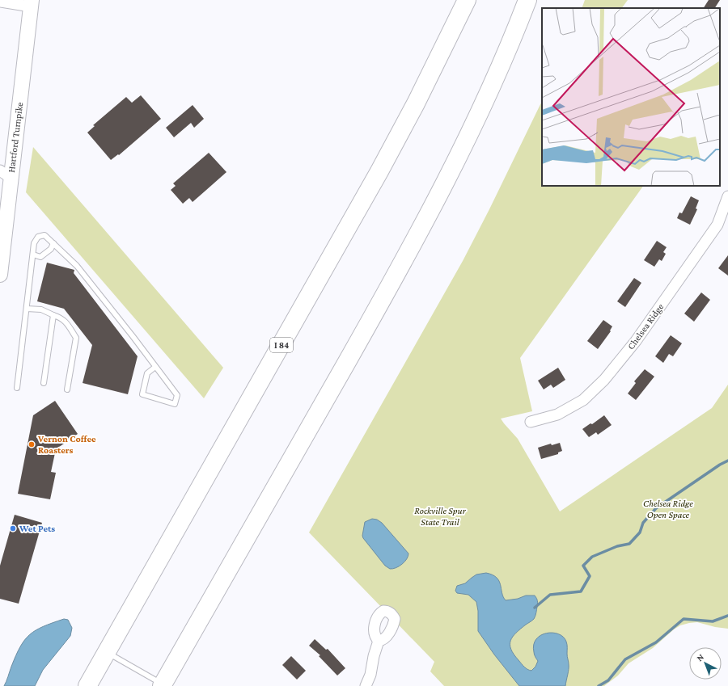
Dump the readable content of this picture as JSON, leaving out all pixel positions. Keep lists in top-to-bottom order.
{
  "streets": {
    "highway": ["I 84"],
    "main road": ["Hartford Turnpike"],
    "street": ["Chelsea Ridge"]
  },
  "parks": ["Chelsea Ridge Open Space", "Rockville Spur State Trail"],
  "places": ["Vernon Coffee Roasters", "Wet Pets"],
  "north": "top left"
}
